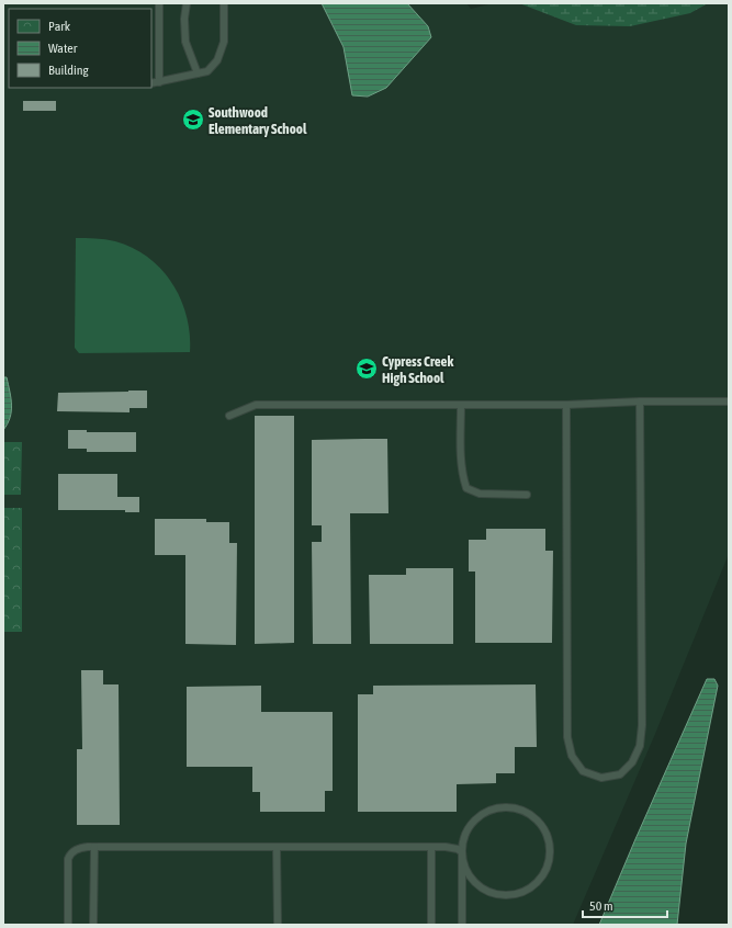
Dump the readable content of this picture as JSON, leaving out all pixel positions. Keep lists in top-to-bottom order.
{
  "places": {
    "school or university": ["Southwood Elementary School", "Cypress Creek High School"]
  },
  "legend": ["Park", "Water", "Building"],
  "scale_bar": "50 m"
}
